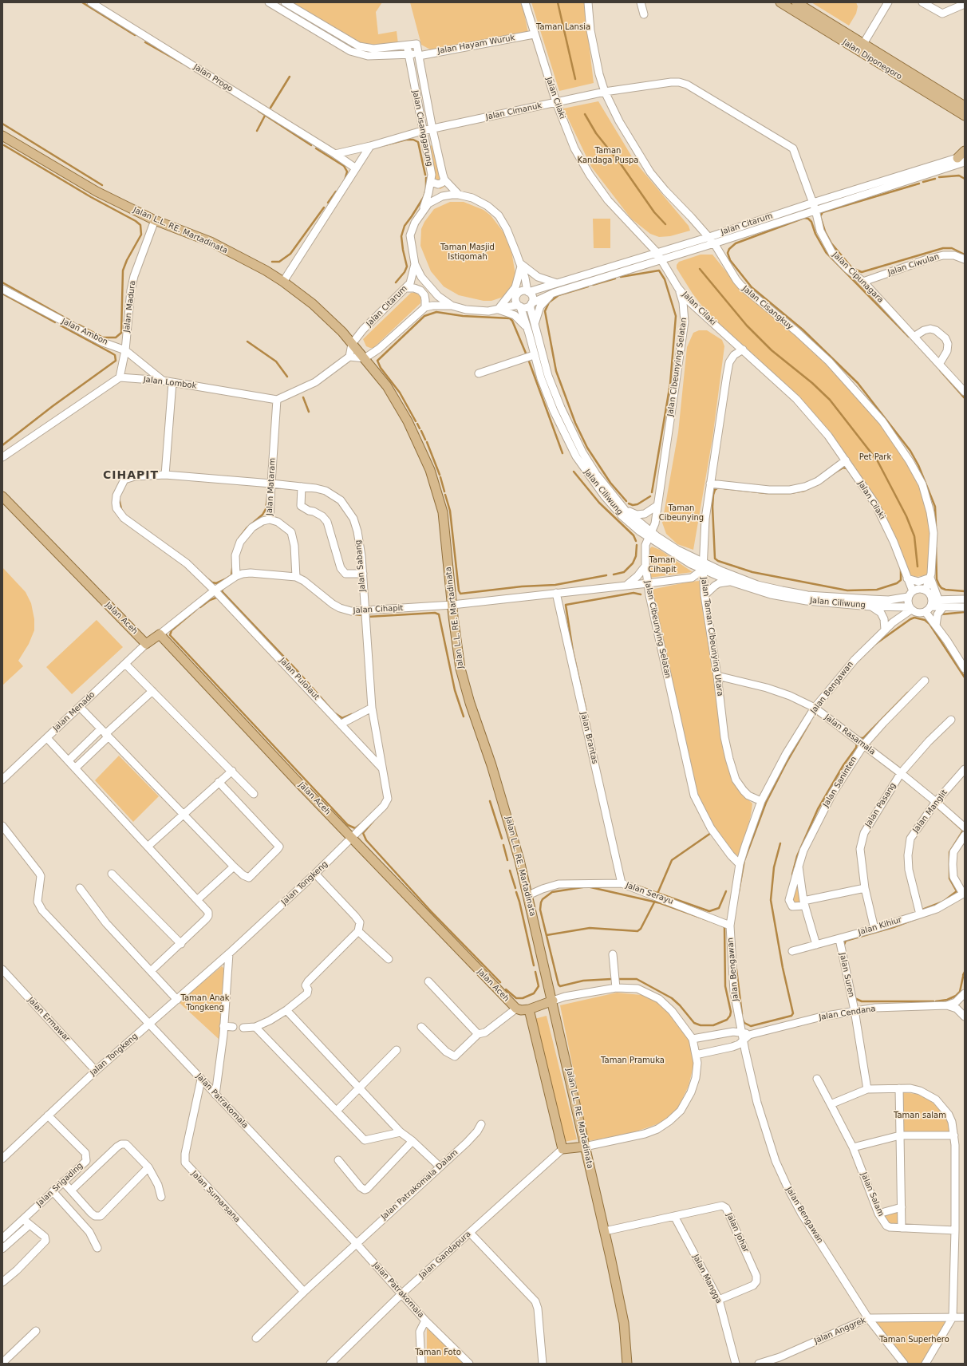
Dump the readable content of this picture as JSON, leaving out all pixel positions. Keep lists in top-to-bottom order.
{
  "streets": {
    "main road": ["Jalan Diponegoro", "Jalan L.L. RE. Martadinata", "Jalan Aceh"],
    "street": [
      "Jalan Hayam Wuruk",
      "Jalan Progo",
      "Jalan Cilaki",
      "Jalan Cimanuk",
      "Jalan Cisanggarung",
      "Jalan Citarum",
      "Jalan Ciwulan",
      "Jalan Cipunagara",
      "Jalan Madura",
      "Jalan Cisangkuy",
      "Jalan Ambon",
      "Jalan Cibeunying Selatan",
      "Jalan Lombok",
      "Jalan Mataram",
      "Jalan Ciliwung",
      "Jalan Sabang",
      "Jalan Cihapit",
      "Jalan Taman Cibeunying Utara",
      "Jalan Pulolaut",
      "Jalan Bengawan",
      "Jalan Menado",
      "Jalan Rasamala",
      "Jalan Brantas",
      "Jalan Saninten",
      "Jalan Pasang",
      "Jalan Manglit",
      "Jalan Tongkeng",
      "Jalan Serayu",
      "Jalan Kihiur",
      "Jalan Suren",
      "Jalan Cendana",
      "Jalan Ermawar",
      "Jalan Patrakomala",
      "Jalan Srigading",
      "Jalan Patrakomala Dalam",
      "Jalan Salam",
      "Jalan Sumarsana",
      "Jalan Johar",
      "Jalan Gandapura",
      "Jalan Mangga",
      "Jalan Anggrek"
    ]
  },
  "crossings": [
    ["Jalan Hayam Wuruk", "Jalan Cilaki"],
    ["Jalan Hayam Wuruk", "Jalan Cisanggarung"],
    ["Jalan Cilaki", "Jalan Cimanuk"],
    ["Jalan Cilaki", "Jalan Citarum"],
    ["Jalan Cilaki", "Jalan Cisangkuy"],
    ["Jalan Cilaki", "Jalan Cibeunying Selatan"],
    ["Jalan Cilaki", "Jalan Ciliwung"],
    ["Jalan Cilaki", "Jalan Taman Cibeunying Utara"],
    ["Jalan Cilaki", "Jalan Bengawan"],
    ["Jalan Cimanuk", "Jalan Cisanggarung"],
    ["Jalan Cimanuk", "Jalan Citarum"],
    ["Jalan Cimanuk", "Jalan Cipunagara"],
    ["Jalan Cimanuk", "Jalan Cisangkuy"],
    ["Jalan Cisanggarung", "Jalan Citarum"],
    ["Jalan Citarum", "Jalan L.L. RE. Martadinata"],
    ["Jalan Citarum", "Jalan Cipunagara"],
    ["Jalan Citarum", "Jalan Cisangkuy"],
    ["Jalan Citarum", "Jalan Ciliwung"],
    ["Jalan L.L. RE. Martadinata", "Jalan Madura"],
    ["Jalan L.L. RE. Martadinata", "Jalan Cihapit"],
    ["Jalan L.L. RE. Martadinata", "Jalan Serayu"],
    ["Jalan L.L. RE. Martadinata", "Jalan Johar"],
    ["Jalan Ciwulan", "Jalan Cipunagara"],
    ["Jalan Madura", "Jalan Ambon"],
    ["Jalan Madura", "Jalan Lombok"],
    ["Jalan Cisangkuy", "Jalan Ciliwung"],
    ["Jalan Cisangkuy", "Jalan Bengawan"],
    ["Jalan Ambon", "Jalan Lombok"],
    ["Jalan Cibeunying Selatan", "Jalan Ciliwung"],
    ["Jalan Cibeunying Selatan", "Jalan Cihapit"],
    ["Jalan Cibeunying Selatan", "Jalan Bengawan"],
    ["Jalan Lombok", "Jalan Mataram"],
    ["Jalan Mataram", "Jalan Sabang"],
    ["Jalan Mataram", "Jalan Cihapit"],
    ["Jalan Ciliwung", "Jalan Cihapit"],
    ["Jalan Ciliwung", "Jalan Taman Cibeunying Utara"],
    ["Jalan Ciliwung", "Jalan Bengawan"],
    ["Jalan Sabang", "Jalan Cihapit"],
    ["Jalan Sabang", "Jalan Aceh"],
    ["Jalan Sabang", "Jalan Pulolaut"],
    ["Jalan Sabang", "Jalan Tongkeng"],
    ["Jalan Cihapit", "Jalan Aceh"],
    ["Jalan Cihapit", "Jalan Taman Cibeunying Utara"],
    ["Jalan Cihapit", "Jalan Pulolaut"],
    ["Jalan Cihapit", "Jalan Brantas"],
    ["Jalan Aceh", "Jalan Menado"],
    ["Jalan Aceh", "Jalan Tongkeng"],
    ["Jalan Taman Cibeunying Utara", "Jalan Bengawan"],
    ["Jalan Taman Cibeunying Utara", "Jalan Rasamala"],
    ["Jalan Bengawan", "Jalan Rasamala"],
    ["Jalan Bengawan", "Jalan Serayu"],
    ["Jalan Bengawan", "Jalan Anggrek"],
    ["Jalan Rasamala", "Jalan Saninten"],
    ["Jalan Rasamala", "Jalan Pasang"],
    ["Jalan Rasamala", "Jalan Manglit"],
    ["Jalan Brantas", "Jalan Serayu"],
    ["Jalan Saninten", "Jalan Kihiur"],
    ["Jalan Pasang", "Jalan Kihiur"],
    ["Jalan Manglit", "Jalan Kihiur"],
    ["Jalan Tongkeng", "Jalan Ermawar"],
    ["Jalan Tongkeng", "Jalan Patrakomala"],
    ["Jalan Tongkeng", "Jalan Srigading"],
    ["Jalan Kihiur", "Jalan Suren"],
    ["Jalan Suren", "Jalan Cendana"],
    ["Jalan Patrakomala", "Jalan Patrakomala Dalam"],
    ["Jalan Patrakomala", "Jalan Sumarsana"],
    ["Jalan Patrakomala", "Jalan Gandapura"],
    ["Jalan Johar", "Jalan Mangga"]
  ],
  "districts": ["CIHAPIT"],
  "parks": [
    "Taman Lansia",
    "Taman Kandaga Puspa",
    "Taman Masjid Istiqomah",
    "Pet Park",
    "Taman Cibeunying",
    "Taman Cihapit",
    "Taman Anak Tongkeng",
    "Taman Pramuka",
    "Taman salam",
    "Taman Superhero",
    "Taman Foto"
  ]
}
